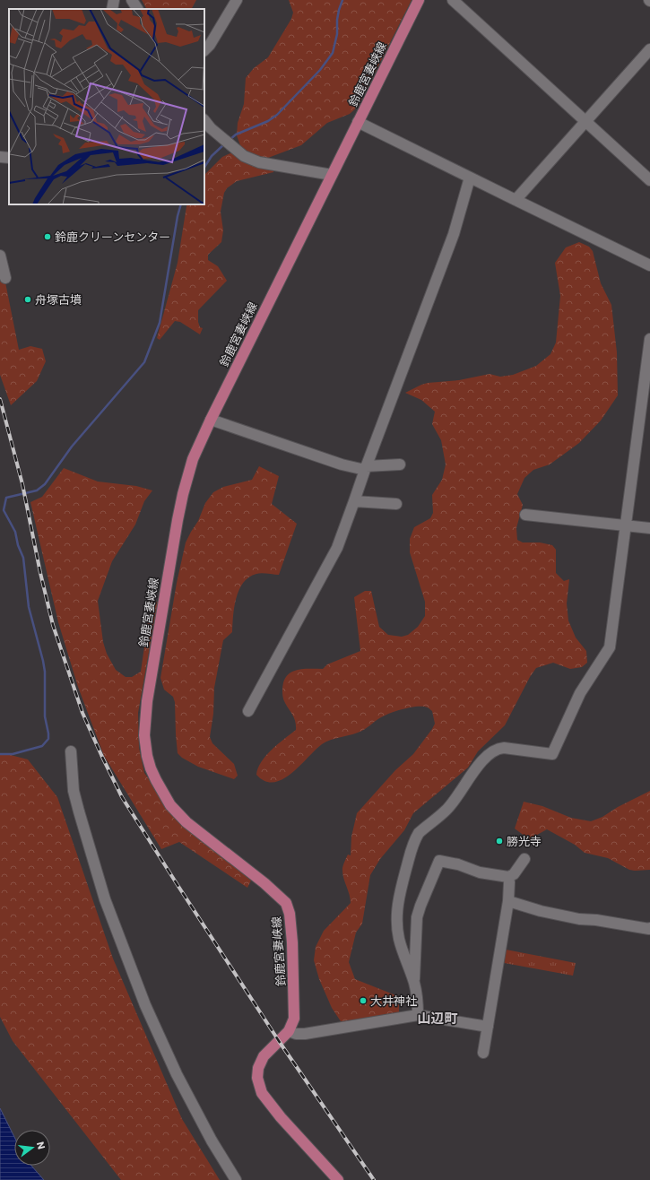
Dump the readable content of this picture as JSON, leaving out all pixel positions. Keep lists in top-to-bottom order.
{
  "streets": {
    "main road": ["鈴鹿宮妻峡線"]
  },
  "districts": ["山辺町"],
  "places": [
    "鈴鹿クリーンセンター",
    "舟塚古墳",
    "勝光寺",
    "大井神社"
  ],
  "north": "right"
}
